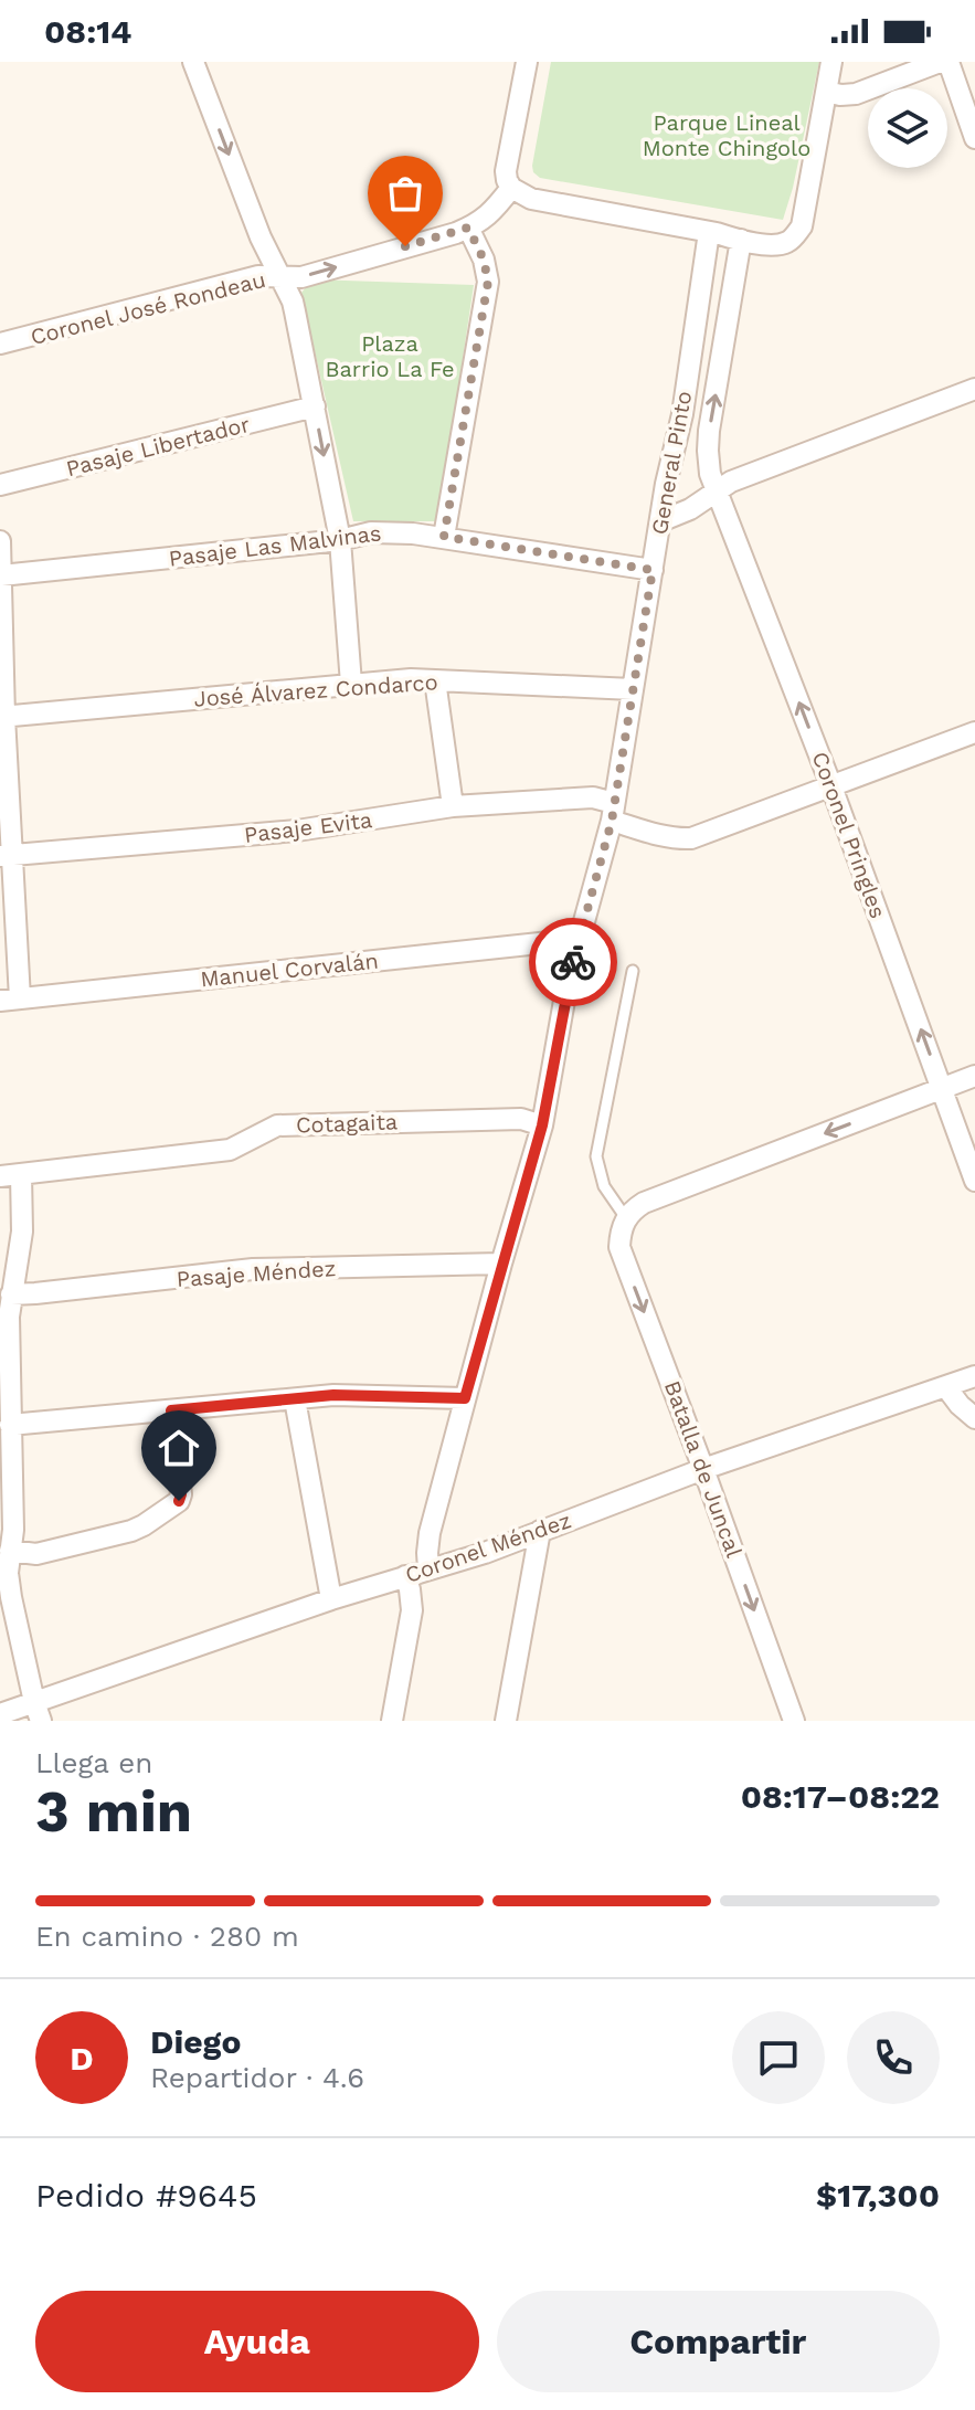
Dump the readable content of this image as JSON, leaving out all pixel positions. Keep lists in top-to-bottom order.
{
  "streets": {
    "street": [
      "Coronel José Rondeau",
      "Pasaje Libertador",
      "General Pinto",
      "Pasaje Las Malvinas",
      "José Álvarez Condarco",
      "Pasaje Evita",
      "Coronel Pringles",
      "Manuel Corvalán",
      "Cotagaita",
      "Pasaje Méndez",
      "Batalla de Juncal",
      "Coronel Méndez"
    ]
  },
  "crossings": [
    ["General Pinto", "Pasaje Las Malvinas"],
    ["General Pinto", "José Álvarez Condarco"],
    ["General Pinto", "Pasaje Evita"],
    ["General Pinto", "Coronel Pringles"],
    ["General Pinto", "Manuel Corvalán"],
    ["General Pinto", "Cotagaita"],
    ["General Pinto", "Pasaje Méndez"],
    ["General Pinto", "Coronel Méndez"],
    ["Pasaje Evita", "Coronel Pringles"],
    ["Batalla de Juncal", "Coronel Méndez"]
  ],
  "one_way": ["Coronel José Rondeau", "Coronel Pringles", "Batalla de Juncal"],
  "parks": ["Parque Lineal Monte Chingolo", "Plaza Barrio La Fe"],
  "page": {
    "status": "08:14",
    "heading": ["3 min", "Llega en", "08:17–08:22"],
    "panel": [
      "Diego",
      "Repartidor · 4.6",
      "Pedido #9645",
      "$17,300"
    ],
    "bar": "En camino · 280 m",
    "round": "D",
    "buttons": ["Ayuda", "Compartir"]
  }
}
